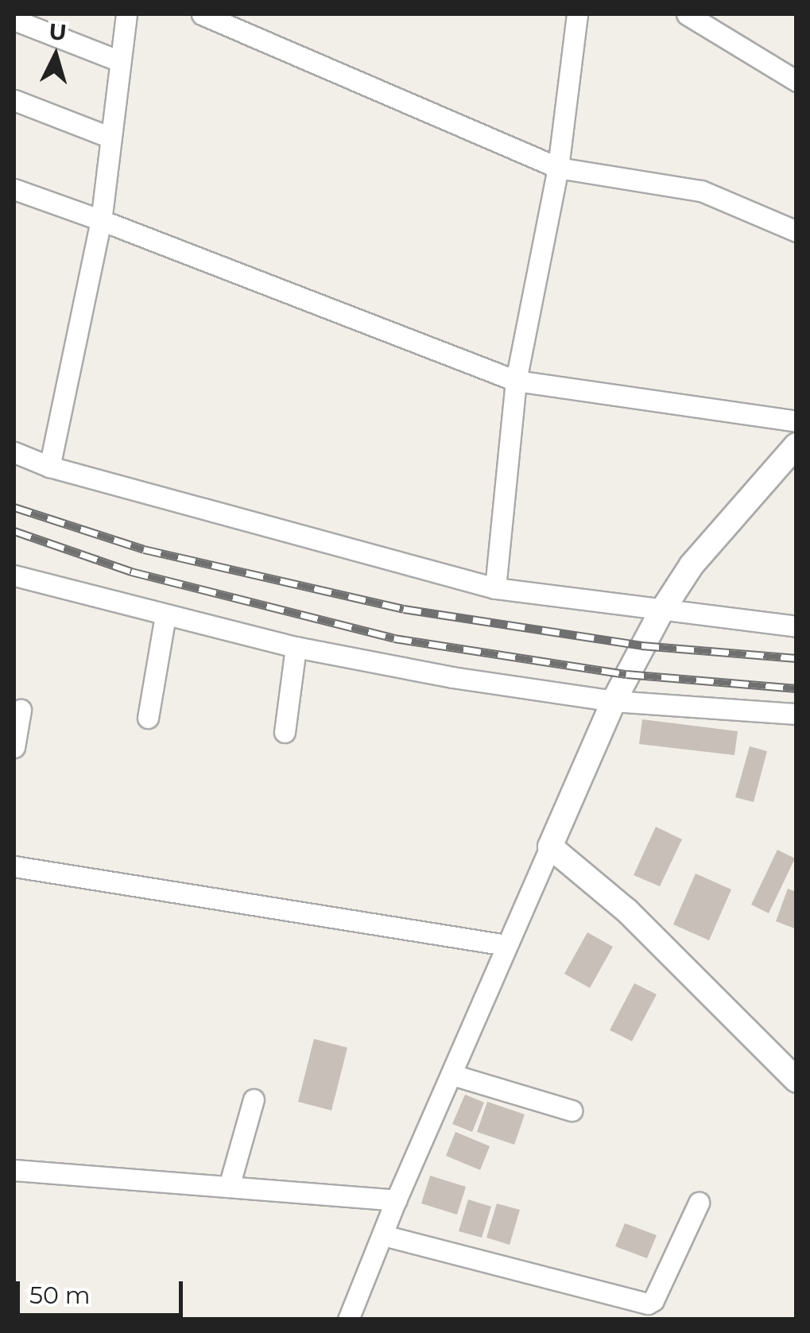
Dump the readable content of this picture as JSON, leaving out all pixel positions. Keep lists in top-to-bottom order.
{
  "scale_bar": "50 m",
  "north": "top"
}
